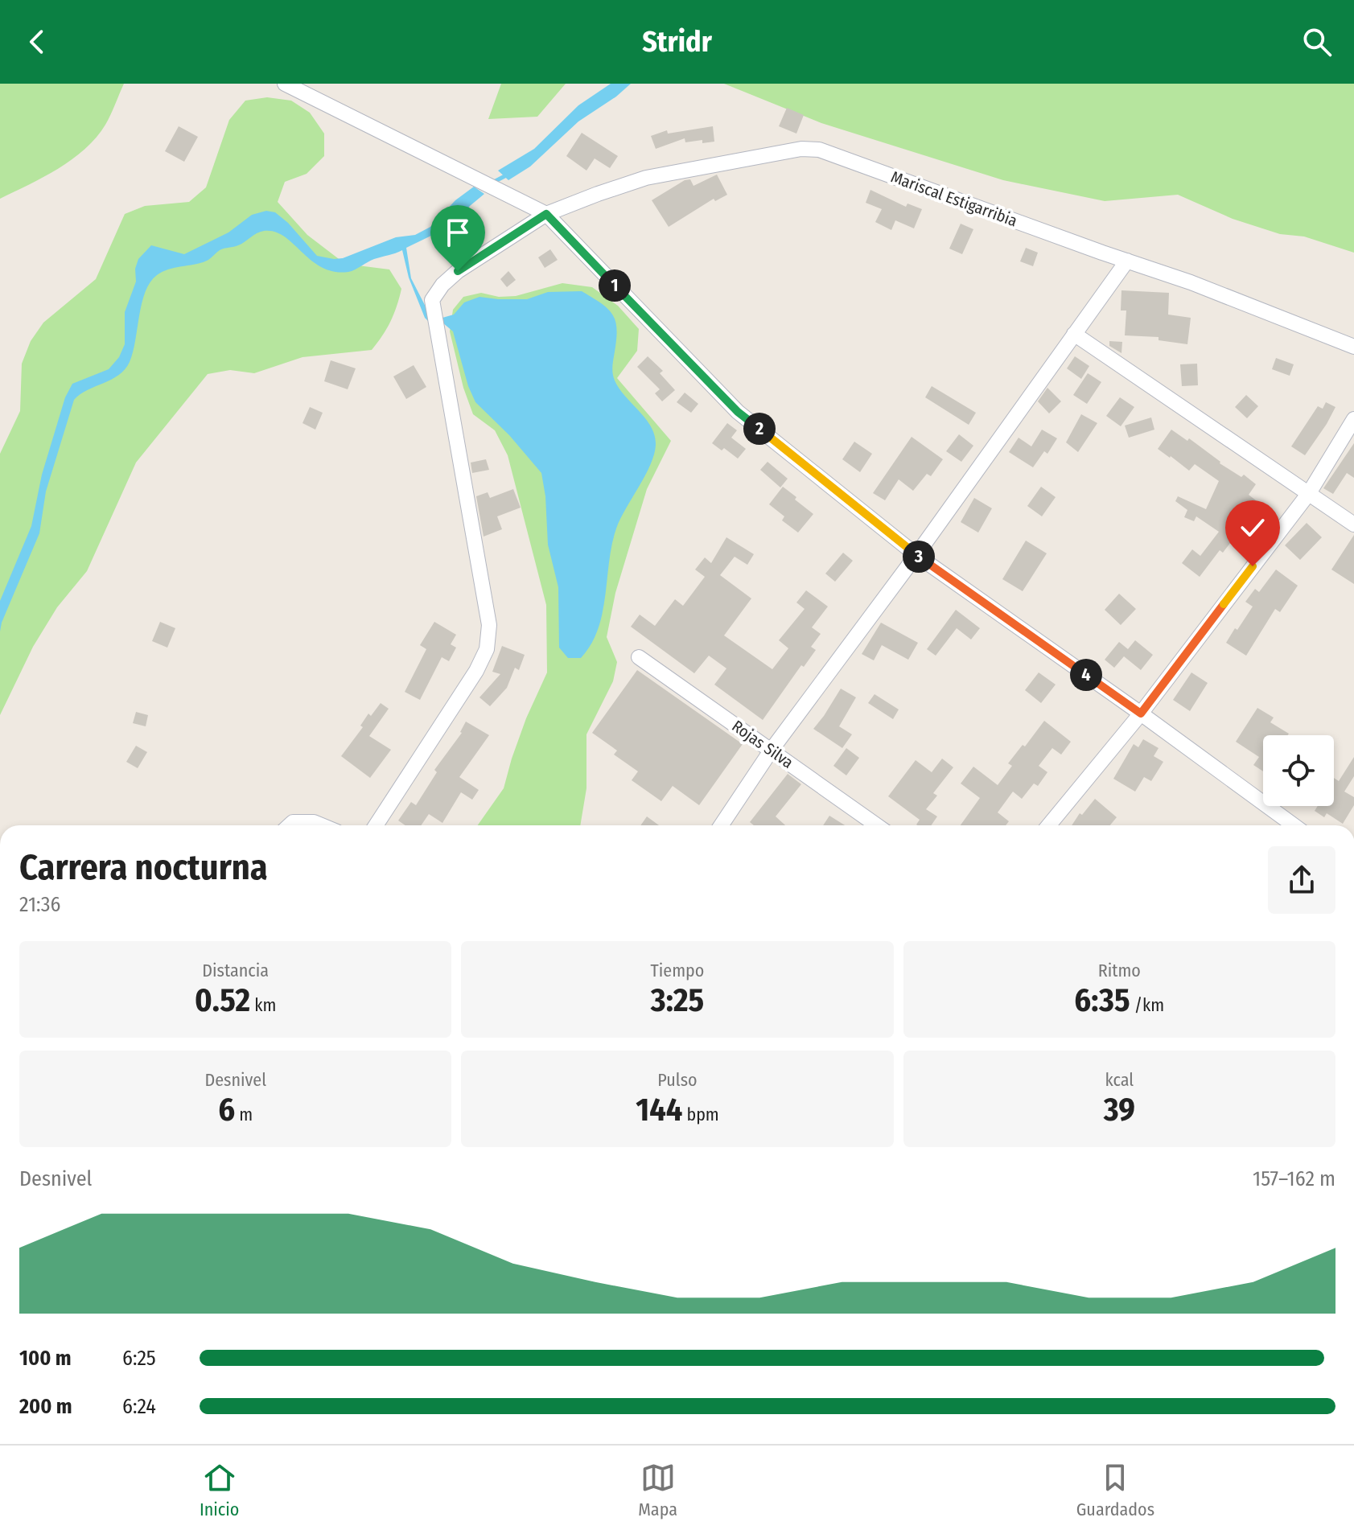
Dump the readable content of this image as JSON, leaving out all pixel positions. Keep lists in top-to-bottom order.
{
  "streets": {
    "street": ["Mariscal Estigarribia", "Rojas Silva"]
  },
  "page": {
    "header": "Stridr",
    "pins": [
      "1",
      "2",
      "3",
      "4"
    ],
    "heading": ["Carrera nocturna", "21:36"],
    "stats": [
      ["Distancia", "0.52 km"],
      ["Tiempo", "3:25"],
      ["Ritmo", "6:35 /km"],
      ["Desnivel", "6 m"],
      ["Pulso", "144 bpm"],
      ["kcal", "39"]
    ],
    "chart": ["Desnivel", "157–162 m"],
    "list": [
      {
        "name": "100 m",
        "note": "6:25"
      },
      {
        "name": "200 m",
        "note": "6:24"
      }
    ],
    "tabs": ["Inicio", "Mapa", "Guardados"]
  }
}
